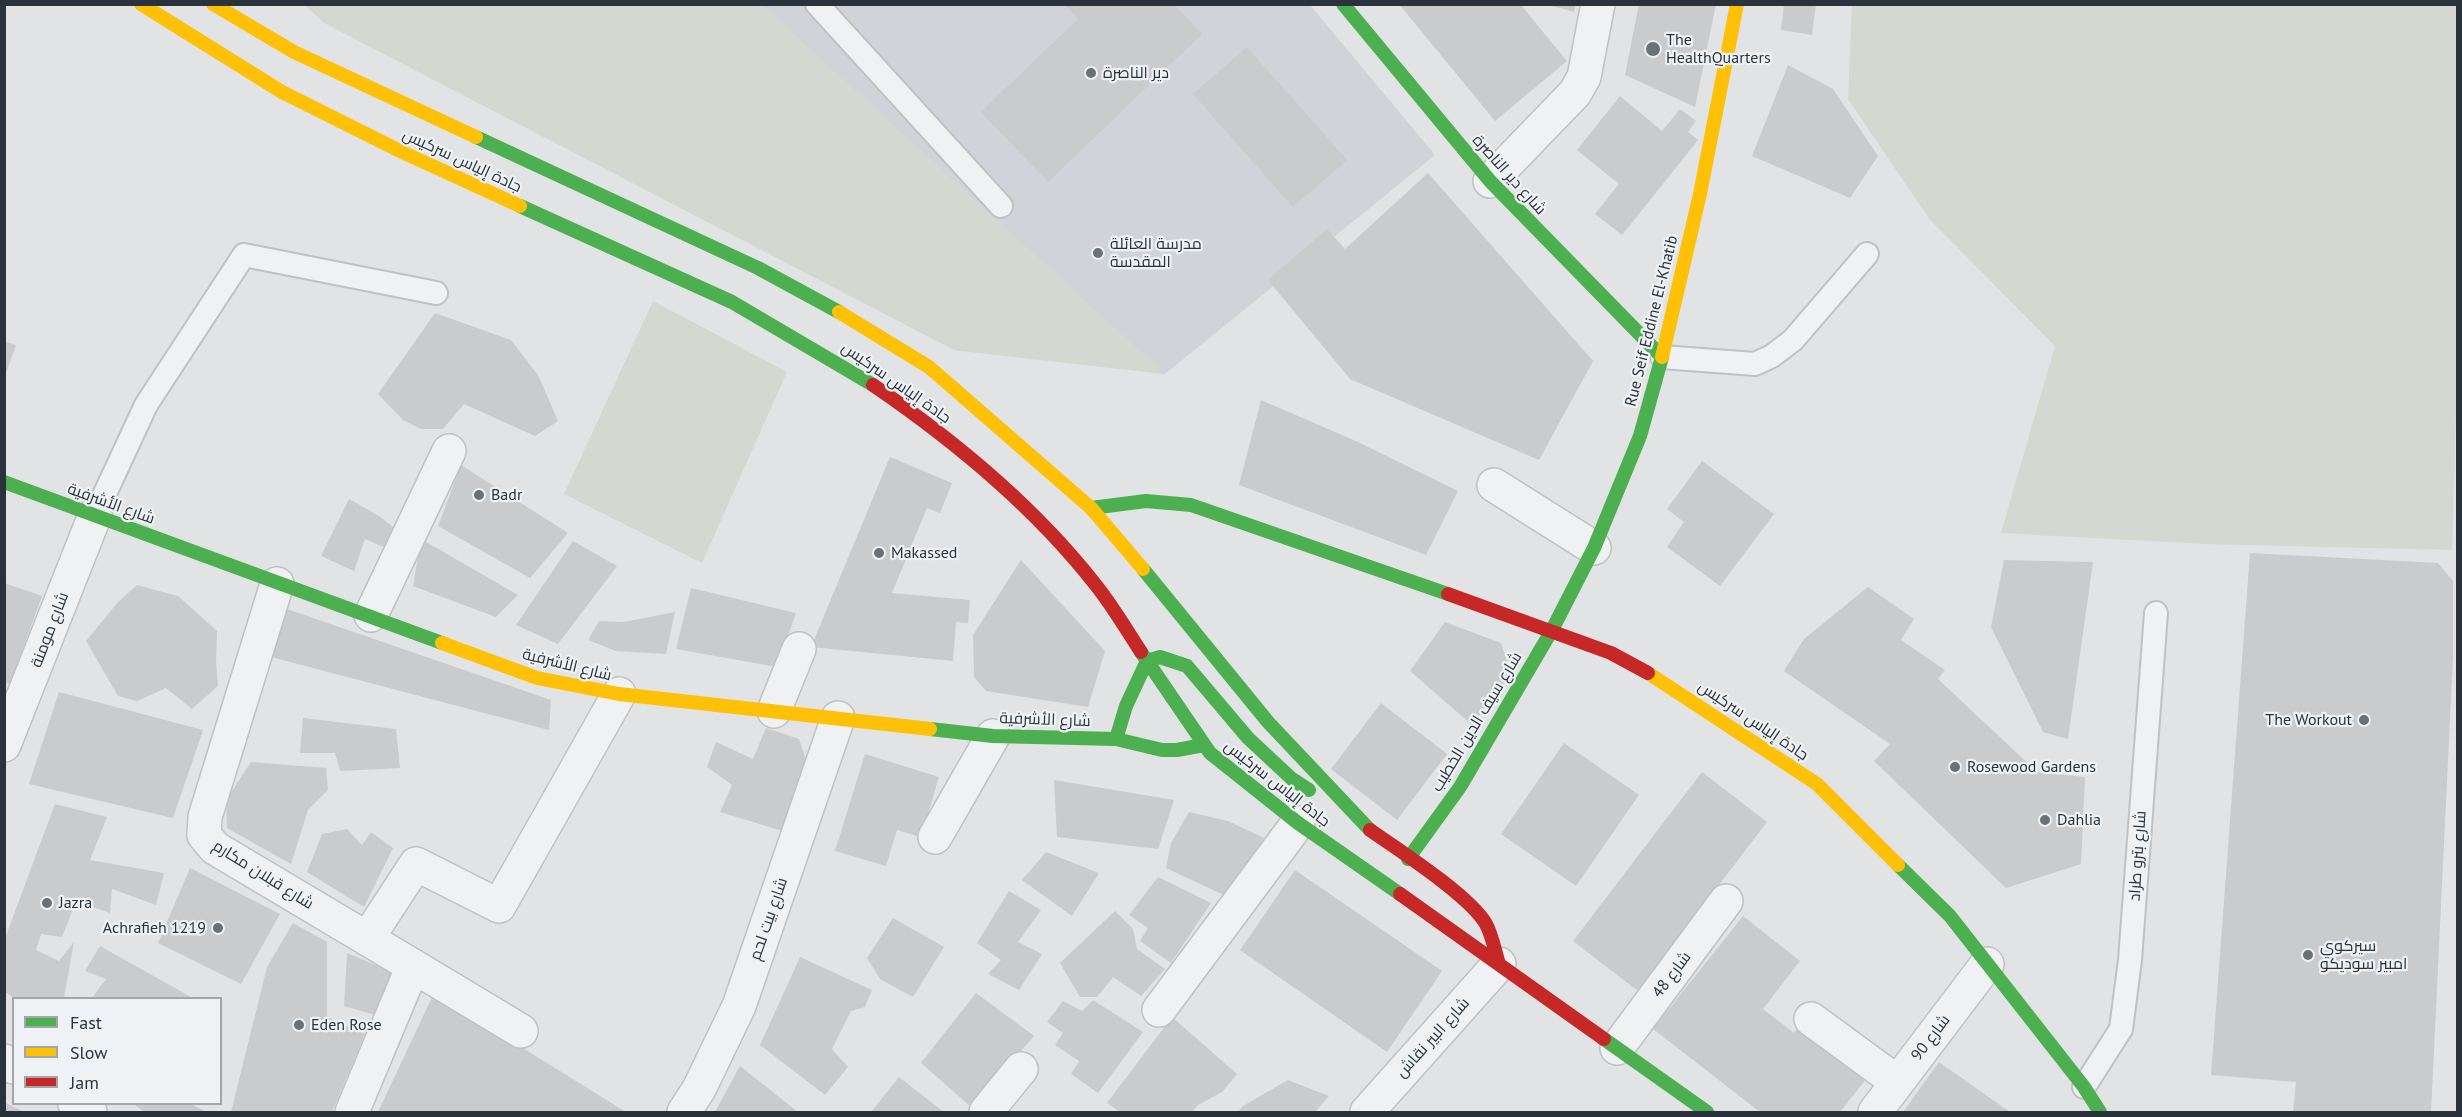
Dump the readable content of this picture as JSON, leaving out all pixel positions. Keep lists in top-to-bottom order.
{
  "streets": {
    "main road": [
      "جادة إلياس سركيس",
      "شارع دير الناصرة",
      "Rue Seif Eddine El-Khatib",
      "شارع الأشرفية",
      "شارع سيف الدين الخطيب"
    ],
    "street": [
      "شارع مومنة",
      "شارع قبلان مكارم",
      "شارع بيت لحم",
      "شارع 48",
      "شارع البير نقاش",
      "شارع 90"
    ],
    "lane": ["شارع بترو طراد"]
  },
  "crossings": [
    ["جادة إلياس سركيس", "Rue Seif Eddine El-Khatib"],
    ["جادة إلياس سركيس", "شارع الأشرفية"],
    ["جادة إلياس سركيس", "شارع سيف الدين الخطيب"],
    ["جادة إلياس سركيس", "شارع بترو طراد"],
    ["جادة إلياس سركيس", "شارع 48"],
    ["جادة إلياس سركيس", "شارع البير نقاش"],
    ["جادة إلياس سركيس", "شارع 90"],
    ["شارع دير الناصرة", "Rue Seif Eddine El-Khatib"],
    ["Rue Seif Eddine El-Khatib", "شارع سيف الدين الخطيب"],
    ["شارع الأشرفية", "شارع مومنة"],
    ["شارع الأشرفية", "شارع قبلان مكارم"],
    ["شارع الأشرفية", "شارع بيت لحم"]
  ],
  "places": [
    "The HealthQuarters",
    "دير الناصرة",
    "مدرسة العائلة المقدسة",
    "Badr",
    "Makassed",
    "The Workout",
    "Rosewood Gardens",
    "Dahlia",
    "Jazra",
    "Achrafieh 1219",
    "سيركوي امبير سوديكو",
    "Eden Rose"
  ],
  "legend": ["Fast", "Slow", "Jam"]
}
